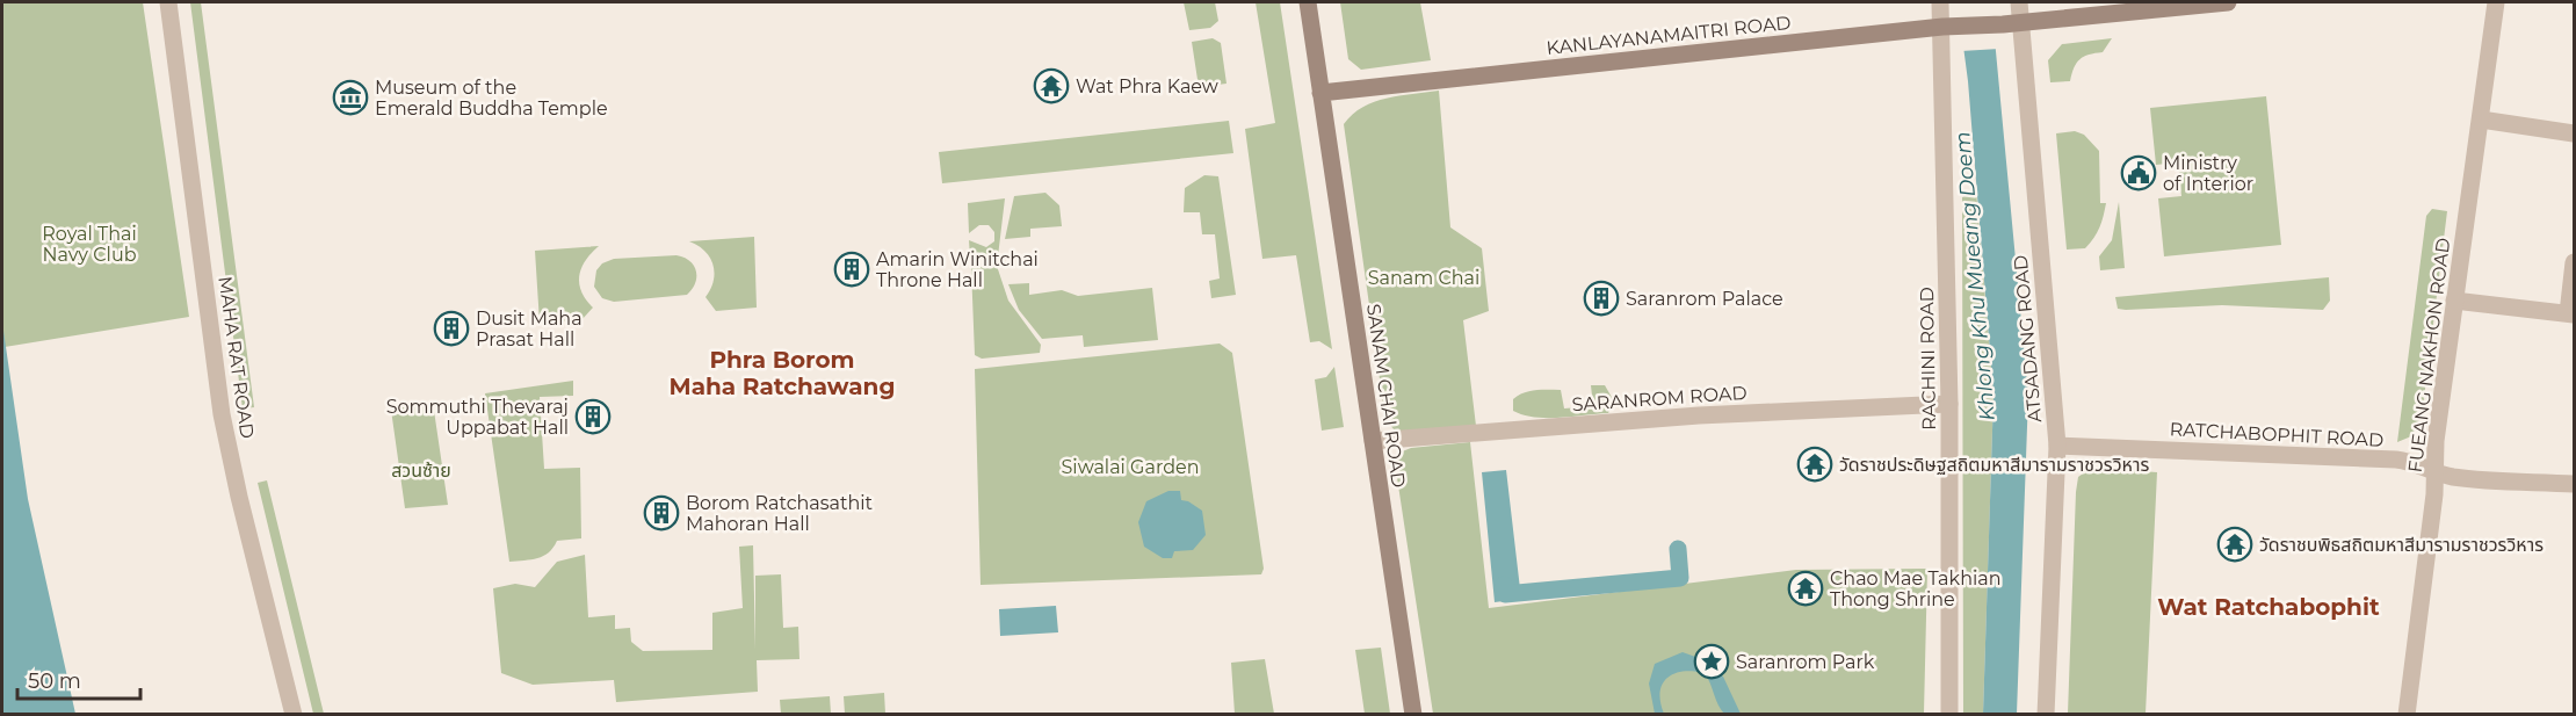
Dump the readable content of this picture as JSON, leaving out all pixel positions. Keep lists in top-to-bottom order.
{
  "streets": {
    "main road": ["KANLAYANAMAITRI ROAD", "SANAM CHAI ROAD"],
    "street": [
      "ATSADANG ROAD",
      "FUEANG NAKHON ROAD",
      "MAHA RAT ROAD",
      "RACHINI ROAD",
      "SARANROM ROAD",
      "RATCHABOPHIT ROAD"
    ]
  },
  "crossings": [
    ["KANLAYANAMAITRI ROAD", "ATSADANG ROAD"],
    ["KANLAYANAMAITRI ROAD", "RACHINI ROAD"],
    ["KANLAYANAMAITRI ROAD", "SANAM CHAI ROAD"],
    ["ATSADANG ROAD", "RATCHABOPHIT ROAD"],
    ["FUEANG NAKHON ROAD", "RATCHABOPHIT ROAD"],
    ["RACHINI ROAD", "SARANROM ROAD"],
    ["SANAM CHAI ROAD", "SARANROM ROAD"]
  ],
  "districts": ["Phra Borom Maha Ratchawang", "Wat Ratchabophit"],
  "water": ["Khlong Khu Mueang Doem"],
  "parks": [
    "Royal Thai Navy Club",
    "Sanam Chai",
    "Siwalai Garden",
    "สวนซ้าย"
  ],
  "places": {
    "temple": [
      "Wat Phra Kaew",
      "วัดราชประดิษฐสถิตมหาสีมารามราชวรวิหาร",
      "วัดราชบพิธสถิตมหาสีมารามราชวรวิหาร",
      "Chao Mae Takhian Thong Shrine"
    ],
    "museum": ["Museum of the Emerald Buddha Temple"],
    "public building": ["Ministry of Interior"],
    "building": [
      "Amarin Winitchai Throne Hall",
      "Saranrom Palace",
      "Dusit Maha Prasat Hall",
      "Sommuthi Thevaraj Uppabat Hall",
      "Borom Ratchasathit Mahoran Hall"
    ],
    "place": ["Saranrom Park"]
  },
  "scale_bar": "50 m"
}
